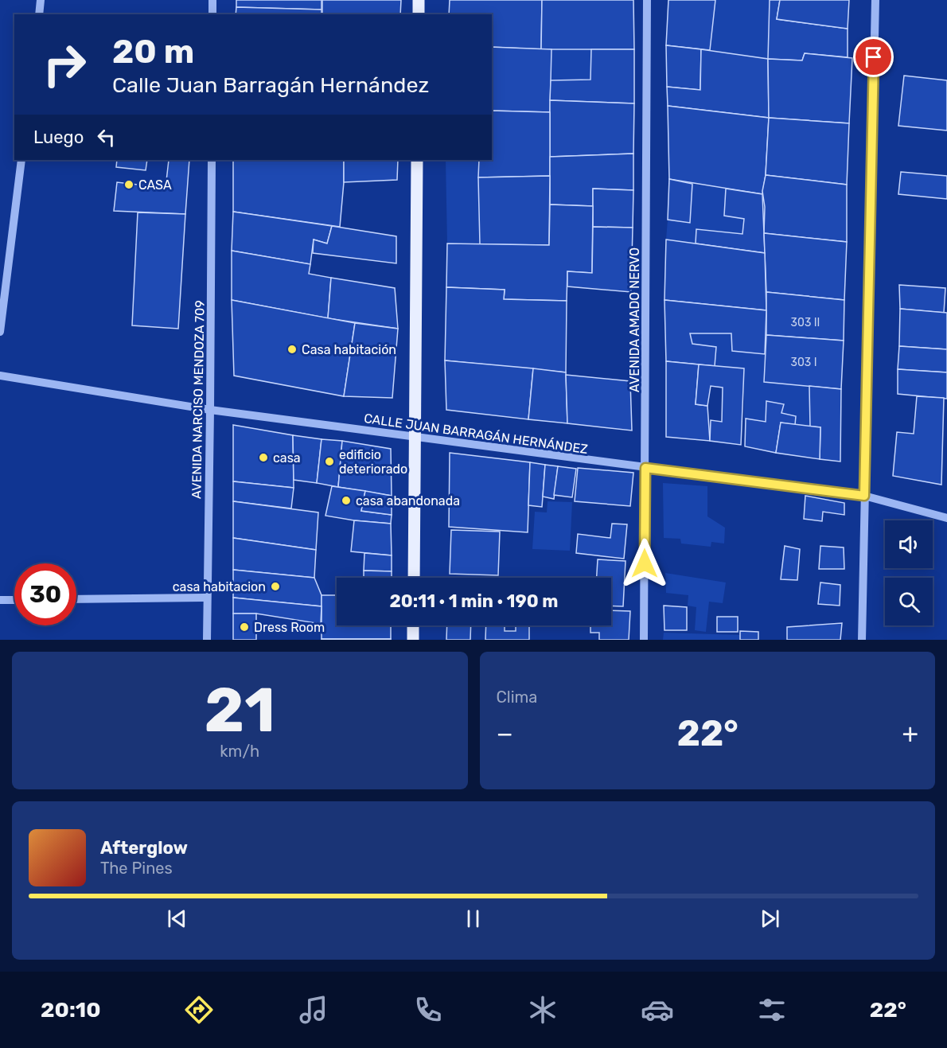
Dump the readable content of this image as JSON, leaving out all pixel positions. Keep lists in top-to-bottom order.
{
  "streets": {
    "street": ["AVENIDA AMADO NERVO", "AVENIDA NARCISO MENDOZA 709", "CALLE JUAN BARRAGÁN HERNÁNDEZ"]
  },
  "crossings": [
    ["AVENIDA AMADO NERVO", "CALLE JUAN BARRAGÁN HERNÁNDEZ"],
    ["AVENIDA NARCISO MENDOZA 709", "CALLE JUAN BARRAGÁN HERNÁNDEZ"]
  ],
  "places": [
    "CASA",
    "Casa habitación",
    "casa",
    "edificio deteriorado",
    "casa abandonada",
    "casa habitacion",
    "Dress Room"
  ],
  "house_numbers": ["303 II", "303 I"],
  "page": {
    "turn": ["20 m", "Calle Juan Barragán Hernández"],
    "then": "Luego",
    "limit": "30",
    "trip": "20:11 · 1 min · 190 m",
    "tile": [
      ["21", "km/h"],
      "Clima"
    ],
    "heat": ["−", "22°", "+"],
    "song": ["Afterglow", "The Pines"],
    "tabs": ["20:10", "22°"]
  }
}
